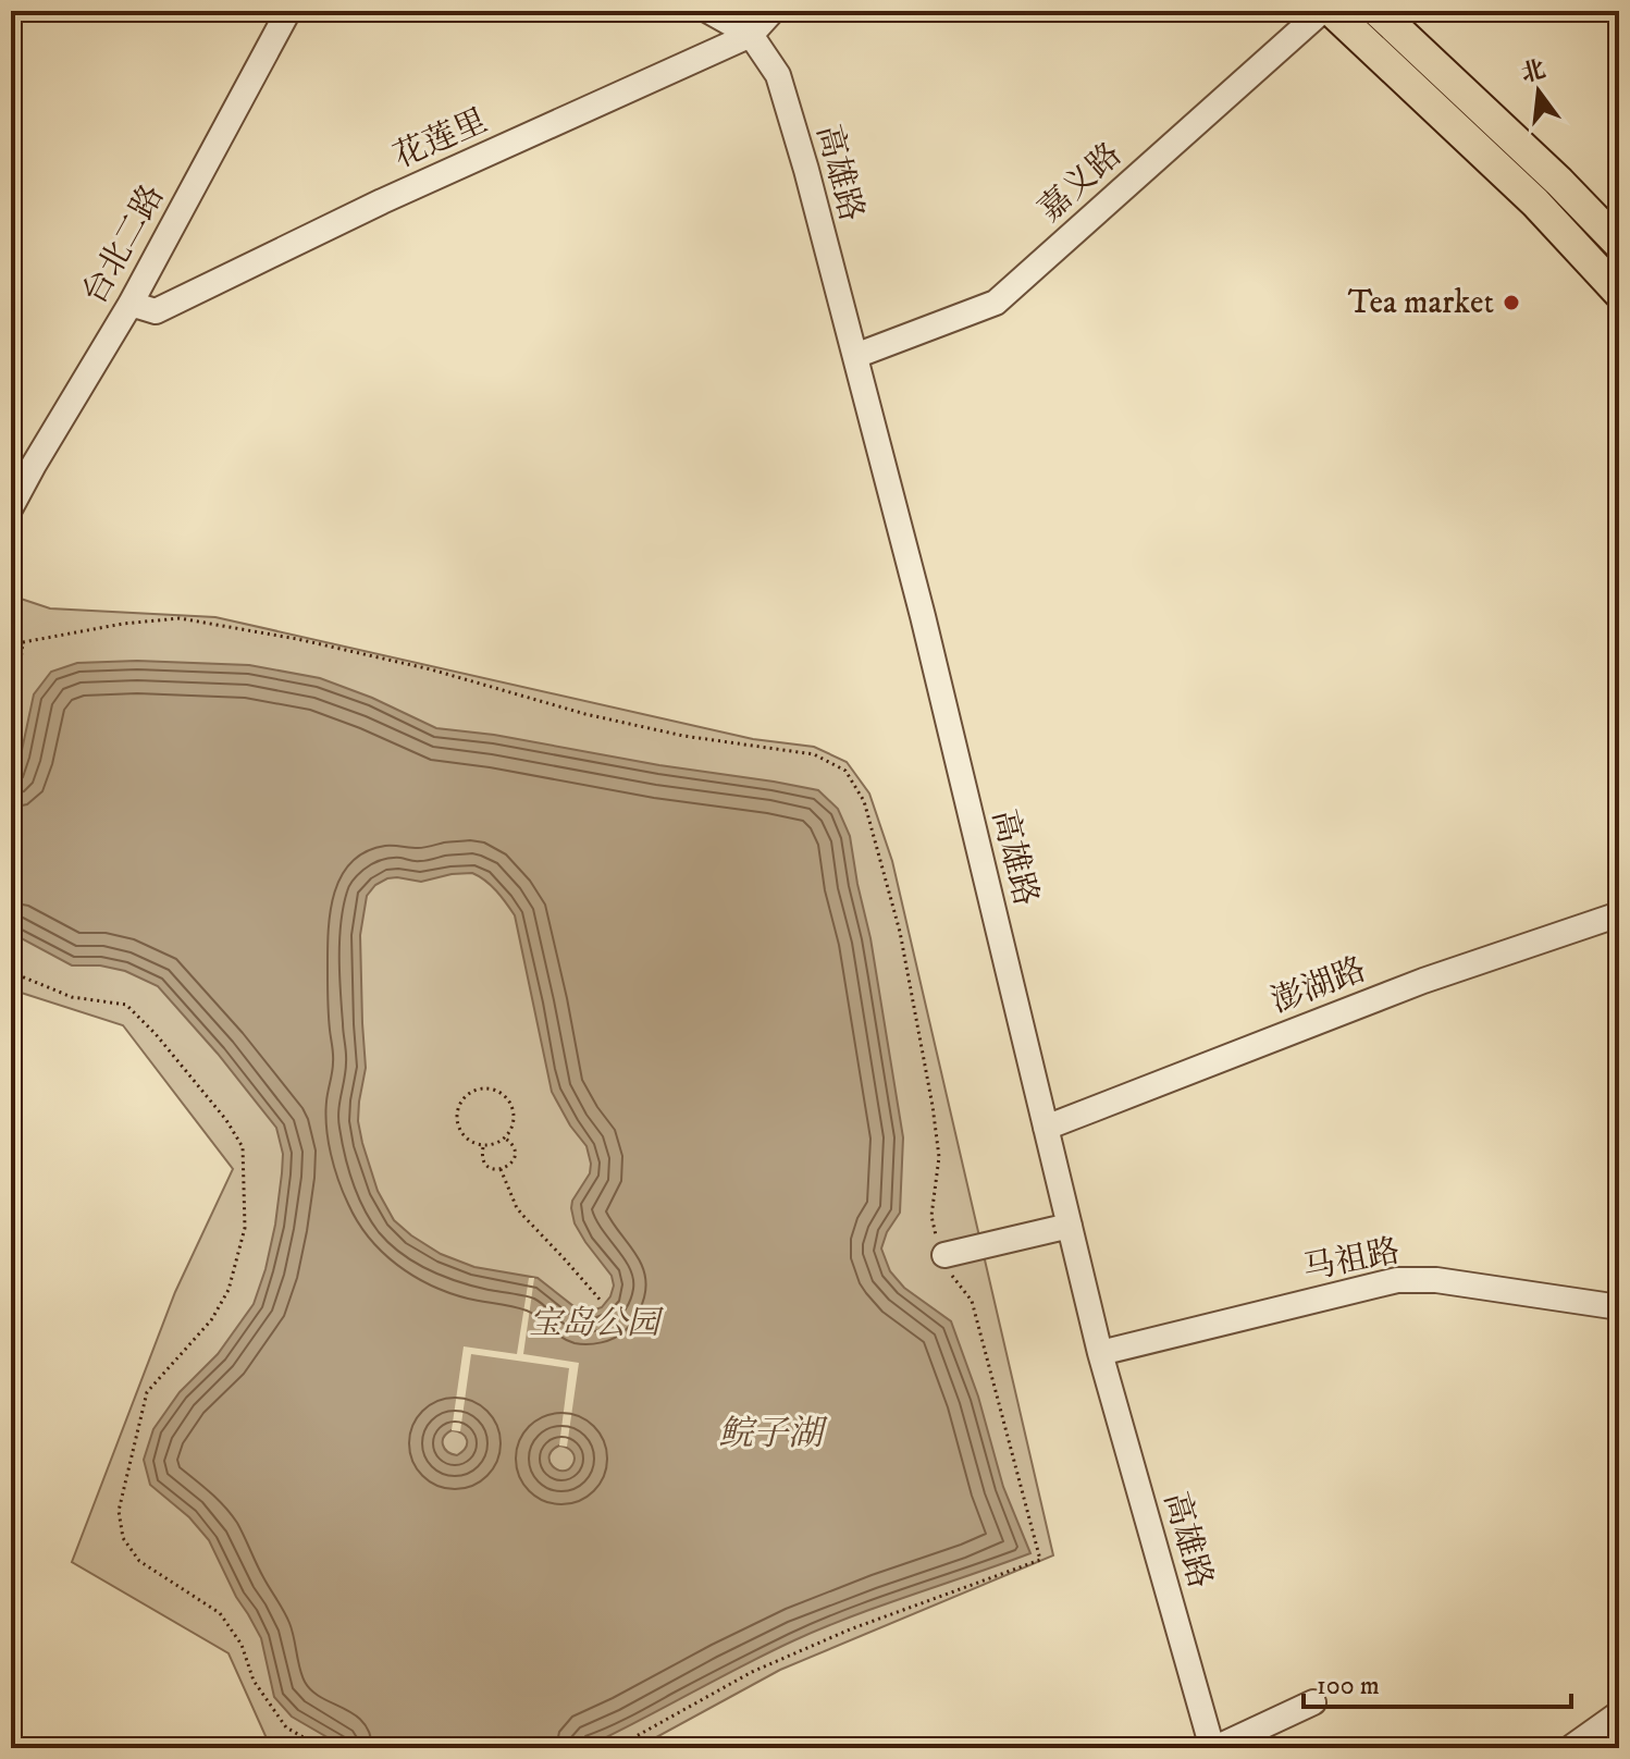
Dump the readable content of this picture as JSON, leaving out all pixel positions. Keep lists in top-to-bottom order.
{
  "streets": {
    "street": [
      "花莲里",
      "高雄路",
      "嘉义路",
      "台北二路",
      "澎湖路",
      "马祖路"
    ]
  },
  "crossings": [
    ["花莲里", "高雄路"],
    ["花莲里", "台北二路"],
    ["高雄路", "嘉义路"],
    ["高雄路", "澎湖路"],
    ["高雄路", "马祖路"]
  ],
  "water": ["鲩子湖"],
  "parks": ["宝岛公园"],
  "places": ["Tea market"],
  "scale_bar": "100 m",
  "north": "top"
}
